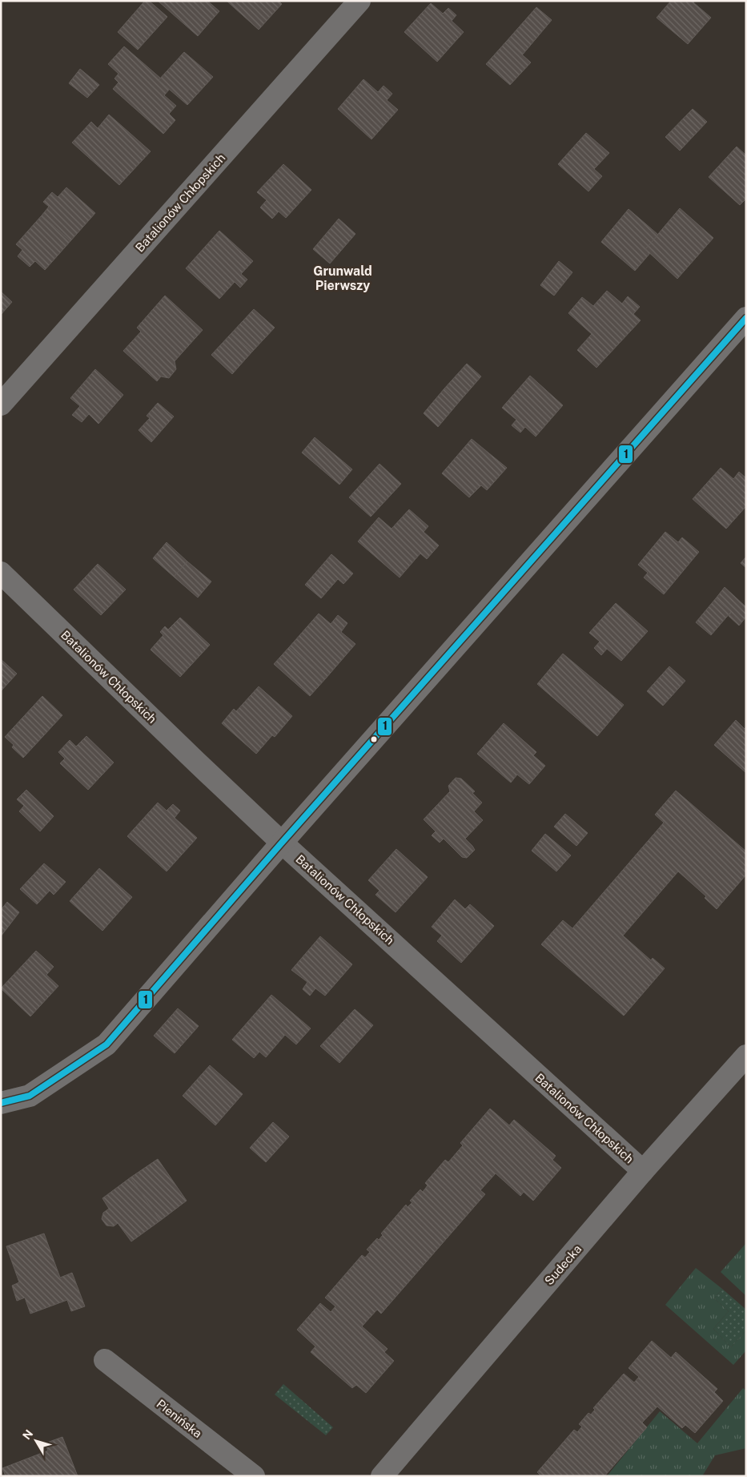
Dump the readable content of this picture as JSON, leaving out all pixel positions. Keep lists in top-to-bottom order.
{
  "streets": {
    "street": ["Batalionów Chłopskich", "Sudecka", "Pienińska"]
  },
  "crossings": [
    ["Batalionów Chłopskich", "Sudecka"]
  ],
  "districts": ["Grunwald Pierwszy"],
  "lines": ["transit line 1"],
  "north": "top left"
}
